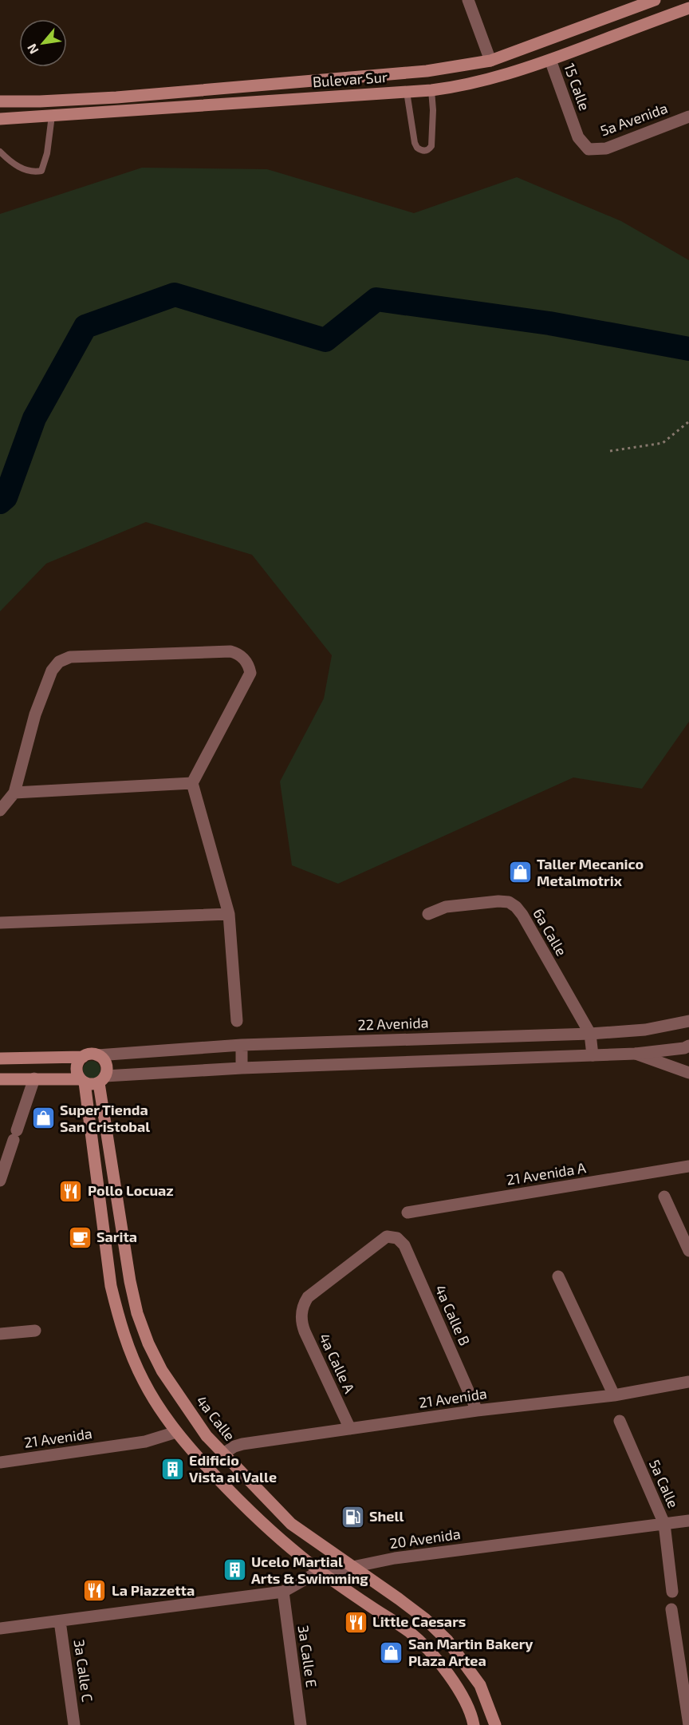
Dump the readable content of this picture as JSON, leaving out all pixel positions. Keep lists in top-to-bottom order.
{
  "streets": {
    "main road": ["Bulevar Sur", "4a Calle"],
    "street": [
      "15 Calle",
      "5a Avenida",
      "6a Calle",
      "22 Avenida",
      "21 Avenida A",
      "4a Calle B",
      "4a Calle A",
      "21 Avenida",
      "5a Calle",
      "20 Avenida",
      "3a Calle E",
      "3a Calle C"
    ]
  },
  "crossings": [
    ["Bulevar Sur", "15 Calle"],
    ["15 Calle", "5a Avenida"],
    ["6a Calle", "22 Avenida"],
    ["22 Avenida", "4a Calle"],
    ["4a Calle B", "4a Calle A"],
    ["4a Calle B", "21 Avenida"],
    ["4a Calle A", "21 Avenida"],
    ["21 Avenida", "4a Calle"],
    ["4a Calle", "20 Avenida"],
    ["5a Calle", "20 Avenida"],
    ["20 Avenida", "3a Calle E"],
    ["20 Avenida", "3a Calle C"]
  ],
  "places": {
    "shop": ["Taller Mecanico Metalmotrix", "Super Tienda San Cristobal", "San Martin Bakery Plaza Artea"],
    "restaurant": ["Pollo Locuaz", "La Piazzetta", "Little Caesars"],
    "cafe": ["Sarita"],
    "building": ["Edificio Vista al Valle", "Ucelo Martial Arts & Swimming"],
    "fuel station": ["Shell"]
  },
  "north": "bottom left"
}
